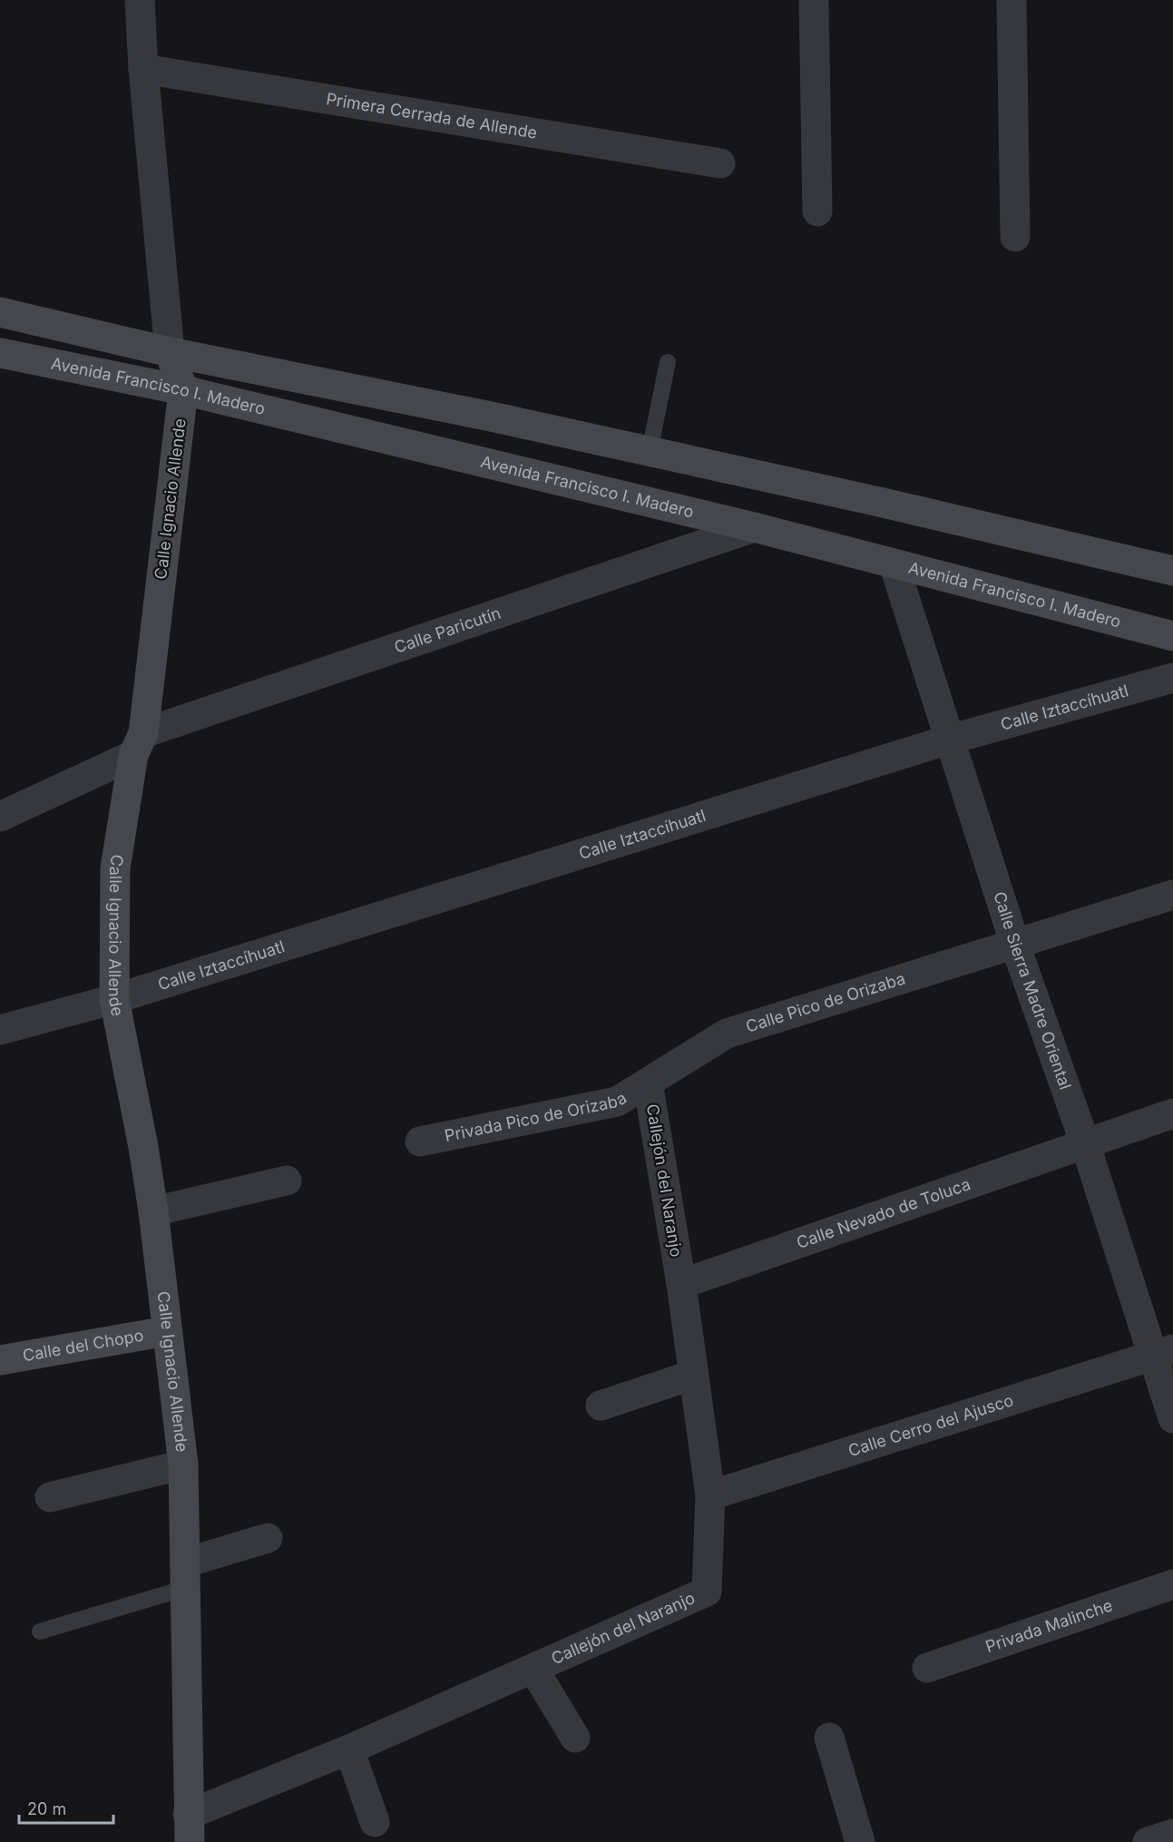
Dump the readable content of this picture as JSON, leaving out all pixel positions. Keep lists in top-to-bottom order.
{
  "streets": {
    "main road": ["Avenida Francisco I. Madero", "Calle Ignacio Allende", "Calle del Chopo"],
    "street": [
      "Primera Cerrada de Allende",
      "Calle Paricutín",
      "Calle Iztaccíhuatl",
      "Calle Sierra Madre Oriental",
      "Calle Pico de Orizaba",
      "Privada Pico de Orizaba",
      "Callejón del Naranjo",
      "Calle Nevado de Toluca",
      "Calle Cerro del Ajusco",
      "Privada Malinche"
    ]
  },
  "crossings": [
    ["Primera Cerrada de Allende", "Calle Ignacio Allende"],
    ["Avenida Francisco I. Madero", "Calle Ignacio Allende"],
    ["Avenida Francisco I. Madero", "Calle Paricutín"],
    ["Avenida Francisco I. Madero", "Calle Sierra Madre Oriental"],
    ["Calle Ignacio Allende", "Calle Paricutín"],
    ["Calle Ignacio Allende", "Calle Iztaccíhuatl"],
    ["Calle Ignacio Allende", "Callejón del Naranjo"],
    ["Calle Ignacio Allende", "Calle del Chopo"],
    ["Calle Iztaccíhuatl", "Calle Sierra Madre Oriental"],
    ["Calle Sierra Madre Oriental", "Calle Pico de Orizaba"],
    ["Calle Sierra Madre Oriental", "Calle Nevado de Toluca"],
    ["Calle Sierra Madre Oriental", "Calle Cerro del Ajusco"],
    ["Calle Pico de Orizaba", "Privada Pico de Orizaba"],
    ["Calle Pico de Orizaba", "Callejón del Naranjo"],
    ["Privada Pico de Orizaba", "Callejón del Naranjo"],
    ["Callejón del Naranjo", "Calle Nevado de Toluca"],
    ["Callejón del Naranjo", "Calle Cerro del Ajusco"]
  ],
  "scale_bar": "20 m"
}
